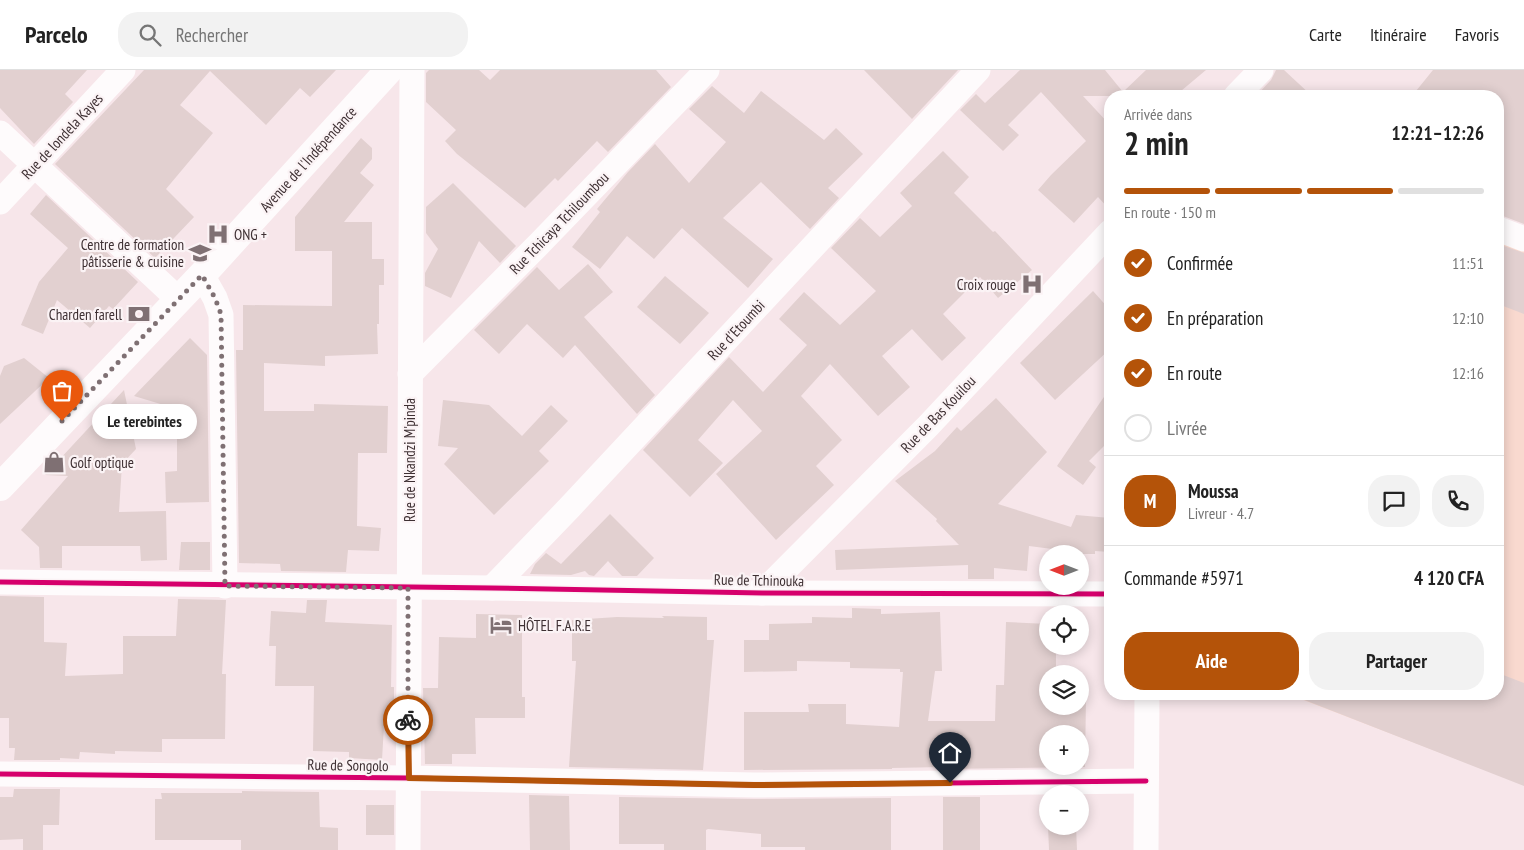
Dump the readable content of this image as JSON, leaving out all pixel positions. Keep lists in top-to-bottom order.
{
  "streets": {
    "street": [
      "Rue de londela Kayes",
      "Avenue de l'Indépendance",
      "Rue Tchicaya Tchiloumbou",
      "Rue d'Etoumbi",
      "Rue de Bas Kouilou",
      "Rue de Nkandzi M'pinda",
      "Rue de Tchinouka",
      "Rue de Songolo"
    ]
  },
  "crossings": [
    ["Rue Tchicaya Tchiloumbou", "Rue de Nkandzi M'pinda"],
    ["Rue d'Etoumbi", "Rue de Tchinouka"],
    ["Rue de Bas Kouilou", "Rue de Tchinouka"],
    ["Rue de Nkandzi M'pinda", "Rue de Tchinouka"],
    ["Rue de Nkandzi M'pinda", "Rue de Songolo"]
  ],
  "places": {
    "hospital": ["ONG +", "Croix rouge"],
    "school or university": ["Centre de formation pâtisserie & cuisine"],
    "bank": ["Charden farell"],
    "other": ["Le terebintes"],
    "shop": ["Golf optique"],
    "hotel": ["HÔTEL F.A.R.E"]
  },
  "north": "left",
  "page": {
    "header": "Parcelo",
    "search": "Rechercher",
    "nav": ["Carte", "Itinéraire", "Favoris"],
    "heading": ["2 min", "Arrivée dans", "12:21–12:26"],
    "panel": [
      "Moussa",
      "Livreur · 4.7",
      "Commande #5971",
      "4 120 CFA"
    ],
    "bar": "En route · 150 m",
    "list": [
      ["Confirmée", "11:51"],
      ["En préparation", "12:10"],
      ["En route", "12:16"],
      "Livrée"
    ],
    "bubble": "Le terebintes",
    "round": "M",
    "map_buttons": ["+", "−"],
    "buttons": ["Aide", "Partager"]
  }
}
